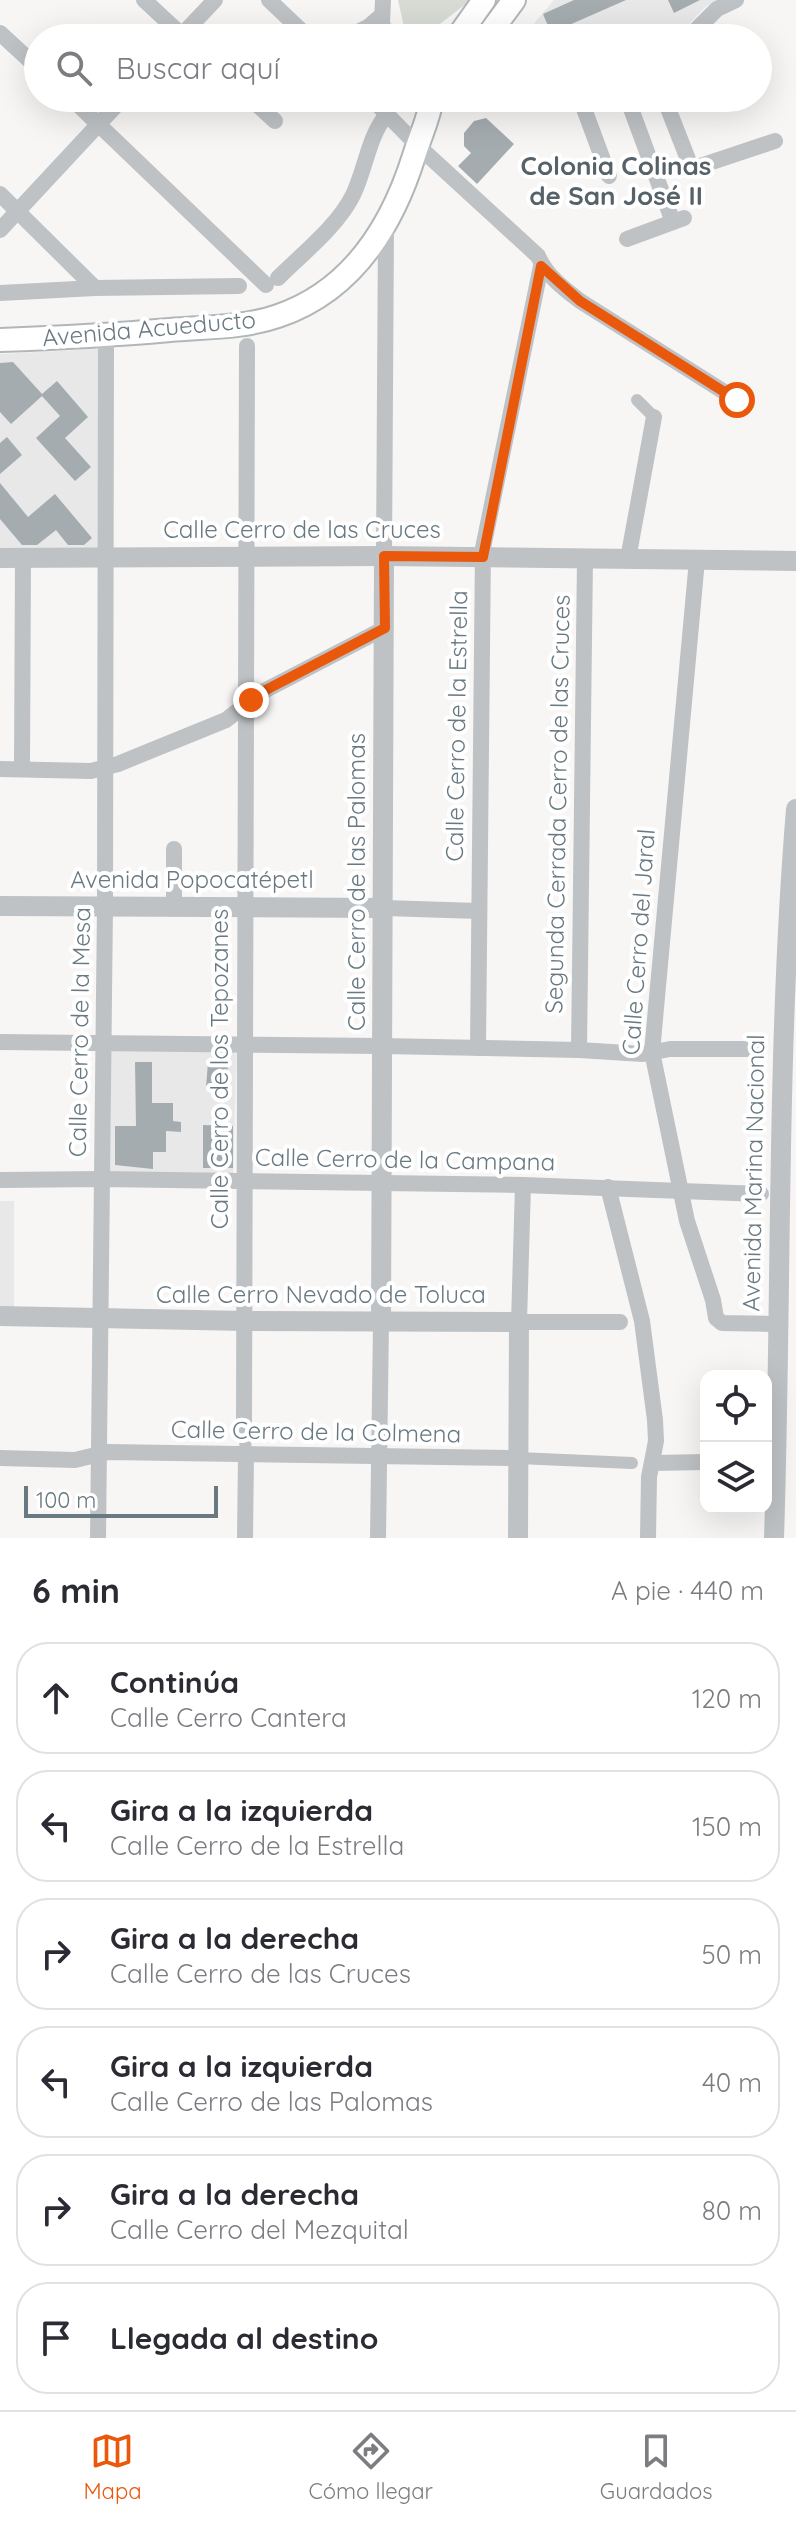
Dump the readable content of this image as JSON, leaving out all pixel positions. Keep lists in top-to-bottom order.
{
  "streets": {
    "main road": ["Avenida Acueducto"],
    "street": [
      "Calle Cerro de las Cruces",
      "Calle Cerro de la Estrella",
      "Segunda Cerrada Cerro de las Cruces",
      "Avenida Popocatépetl",
      "Calle Cerro de las Palomas",
      "Calle Cerro del Jaral",
      "Calle Cerro de la Mesa",
      "Calle Cerro de los Tepozanes",
      "Calle Cerro de la Campana",
      "Avenida Marina Nacional",
      "Calle Cerro Nevado de Toluca",
      "Calle Cerro de la Colmena"
    ]
  },
  "crossings": [
    ["Avenida Acueducto", "Calle Cerro de las Palomas"],
    ["Avenida Acueducto", "Calle Cerro de la Mesa"],
    ["Calle Cerro de las Cruces", "Calle Cerro de la Estrella"],
    ["Calle Cerro de las Cruces", "Segunda Cerrada Cerro de las Cruces"],
    ["Calle Cerro de las Cruces", "Calle Cerro de las Palomas"],
    ["Calle Cerro de las Cruces", "Calle Cerro del Jaral"],
    ["Calle Cerro de las Cruces", "Calle Cerro de la Mesa"],
    ["Calle Cerro de las Cruces", "Calle Cerro de los Tepozanes"],
    ["Calle Cerro de la Estrella", "Avenida Popocatépetl"],
    ["Avenida Popocatépetl", "Calle Cerro de las Palomas"],
    ["Avenida Popocatépetl", "Calle Cerro de la Mesa"],
    ["Avenida Popocatépetl", "Calle Cerro de los Tepozanes"],
    ["Calle Cerro de las Palomas", "Calle Cerro de la Campana"],
    ["Calle Cerro de las Palomas", "Calle Cerro Nevado de Toluca"],
    ["Calle Cerro de las Palomas", "Calle Cerro de la Colmena"],
    ["Calle Cerro del Jaral", "Calle Cerro de la Campana"],
    ["Calle Cerro del Jaral", "Avenida Marina Nacional"],
    ["Calle Cerro de la Mesa", "Calle Cerro de la Campana"],
    ["Calle Cerro de la Mesa", "Calle Cerro Nevado de Toluca"],
    ["Calle Cerro de la Mesa", "Calle Cerro de la Colmena"],
    ["Calle Cerro de los Tepozanes", "Calle Cerro de la Campana"],
    ["Calle Cerro de los Tepozanes", "Calle Cerro Nevado de Toluca"],
    ["Calle Cerro de los Tepozanes", "Calle Cerro de la Colmena"]
  ],
  "districts": ["Colonia Colinas de San José II"],
  "scale_bar": "100 m",
  "page": {
    "search": "Buscar aquí",
    "scale": "100 m",
    "heading": ["6 min", "A pie · 440 m"],
    "list": [
      ["Continúa", "Calle Cerro Cantera", "120 m"],
      ["Gira a la izquierda", "Calle Cerro de la Estrella", "150 m"],
      ["Gira a la derecha", "Calle Cerro de las Cruces", "50 m"],
      ["Gira a la izquierda", "Calle Cerro de las Palomas", "40 m"],
      ["Gira a la derecha", "Calle Cerro del Mezquital", "80 m"],
      "Llegada al destino"
    ],
    "nav": ["Mapa", "Cómo llegar", "Guardados"]
  }
}
